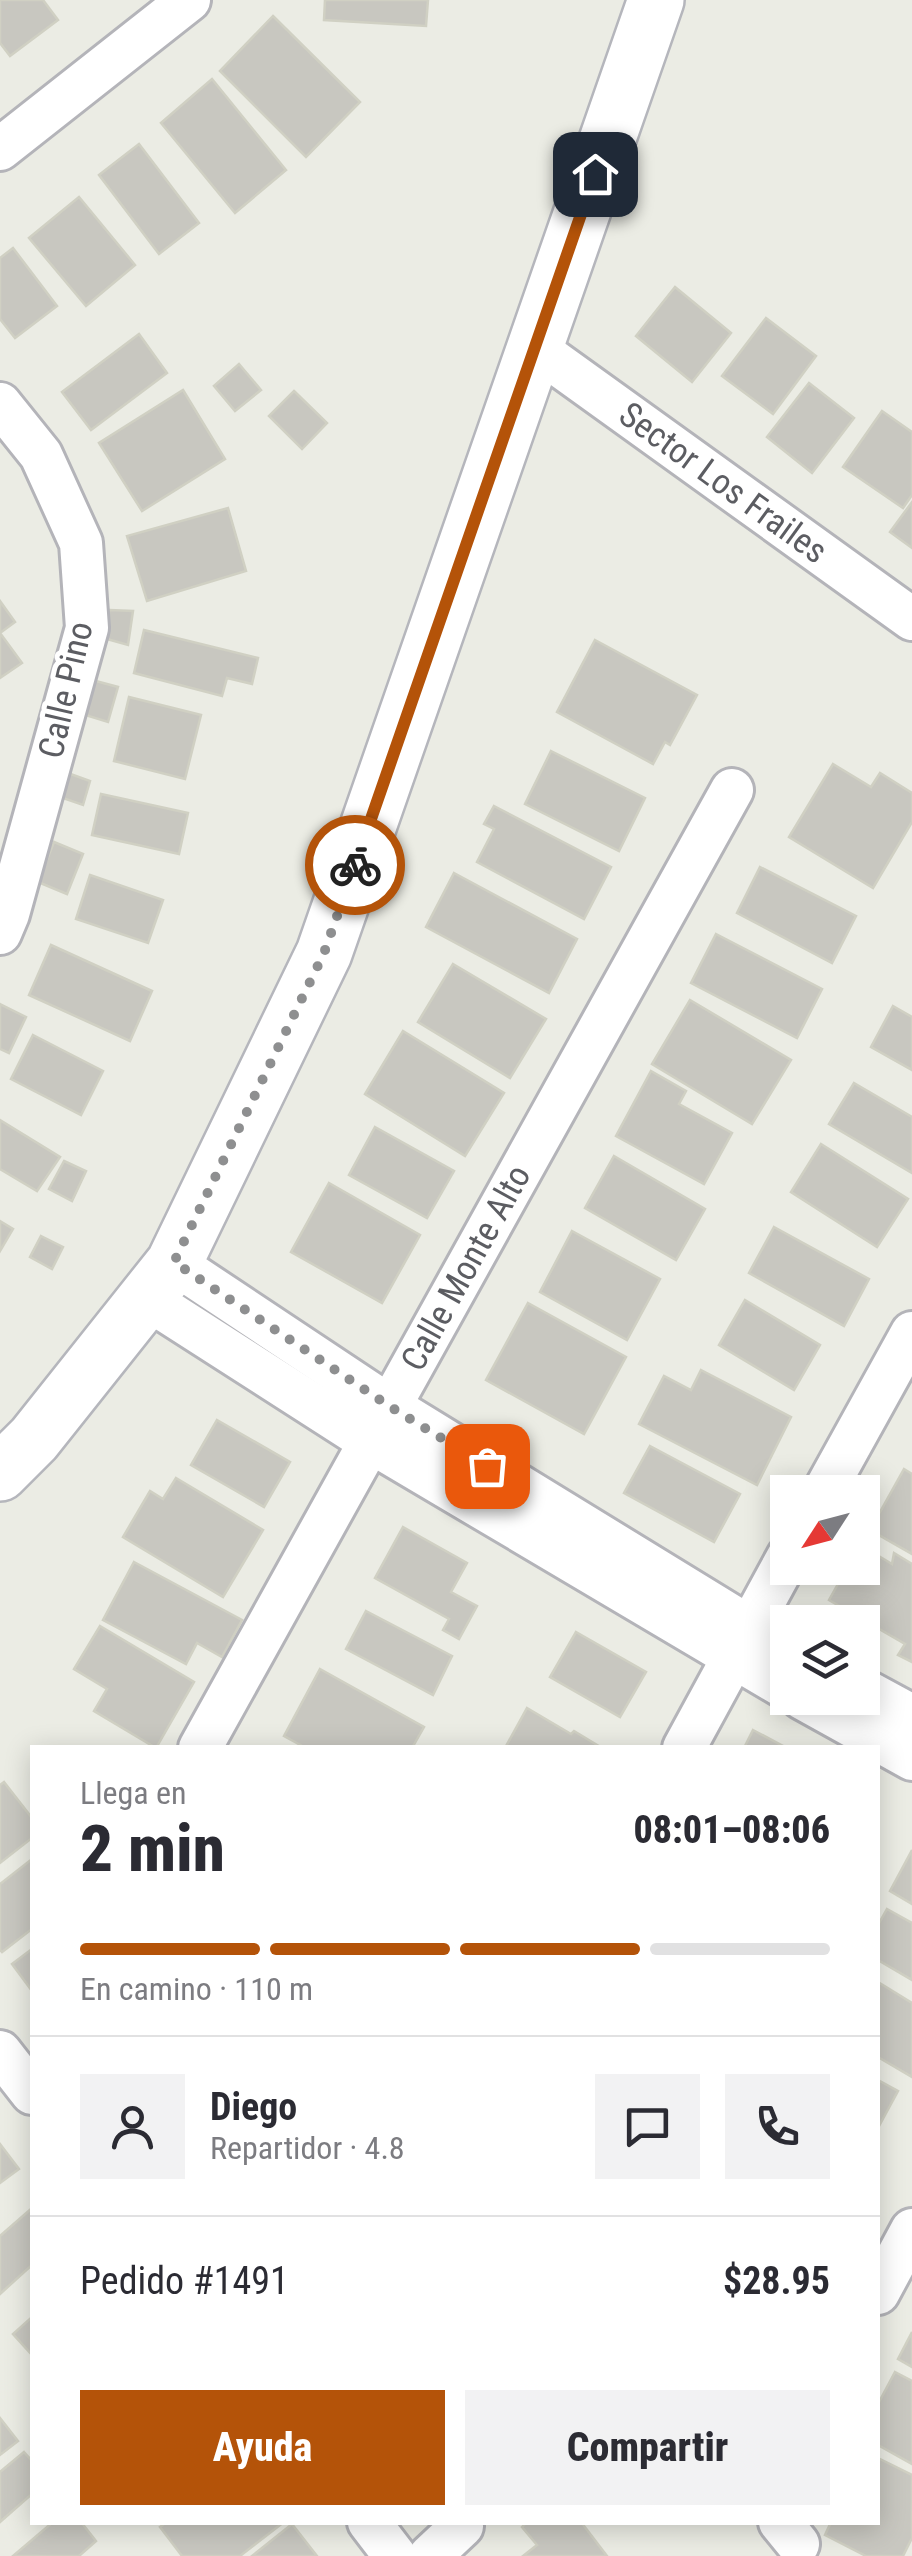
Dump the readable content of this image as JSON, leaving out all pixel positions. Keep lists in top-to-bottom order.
{
  "streets": {
    "street": ["Sector Los Frailes", "Calle Pino", "Calle Monte Alto"]
  },
  "north": "bottom left",
  "page": {
    "heading": ["2 min", "Llega en", "08:01–08:06"],
    "panel": [
      "Diego",
      "Repartidor · 4.8",
      "Pedido #1491",
      "$28.95"
    ],
    "bar": "En camino · 110 m",
    "buttons": ["Ayuda", "Compartir"]
  }
}
